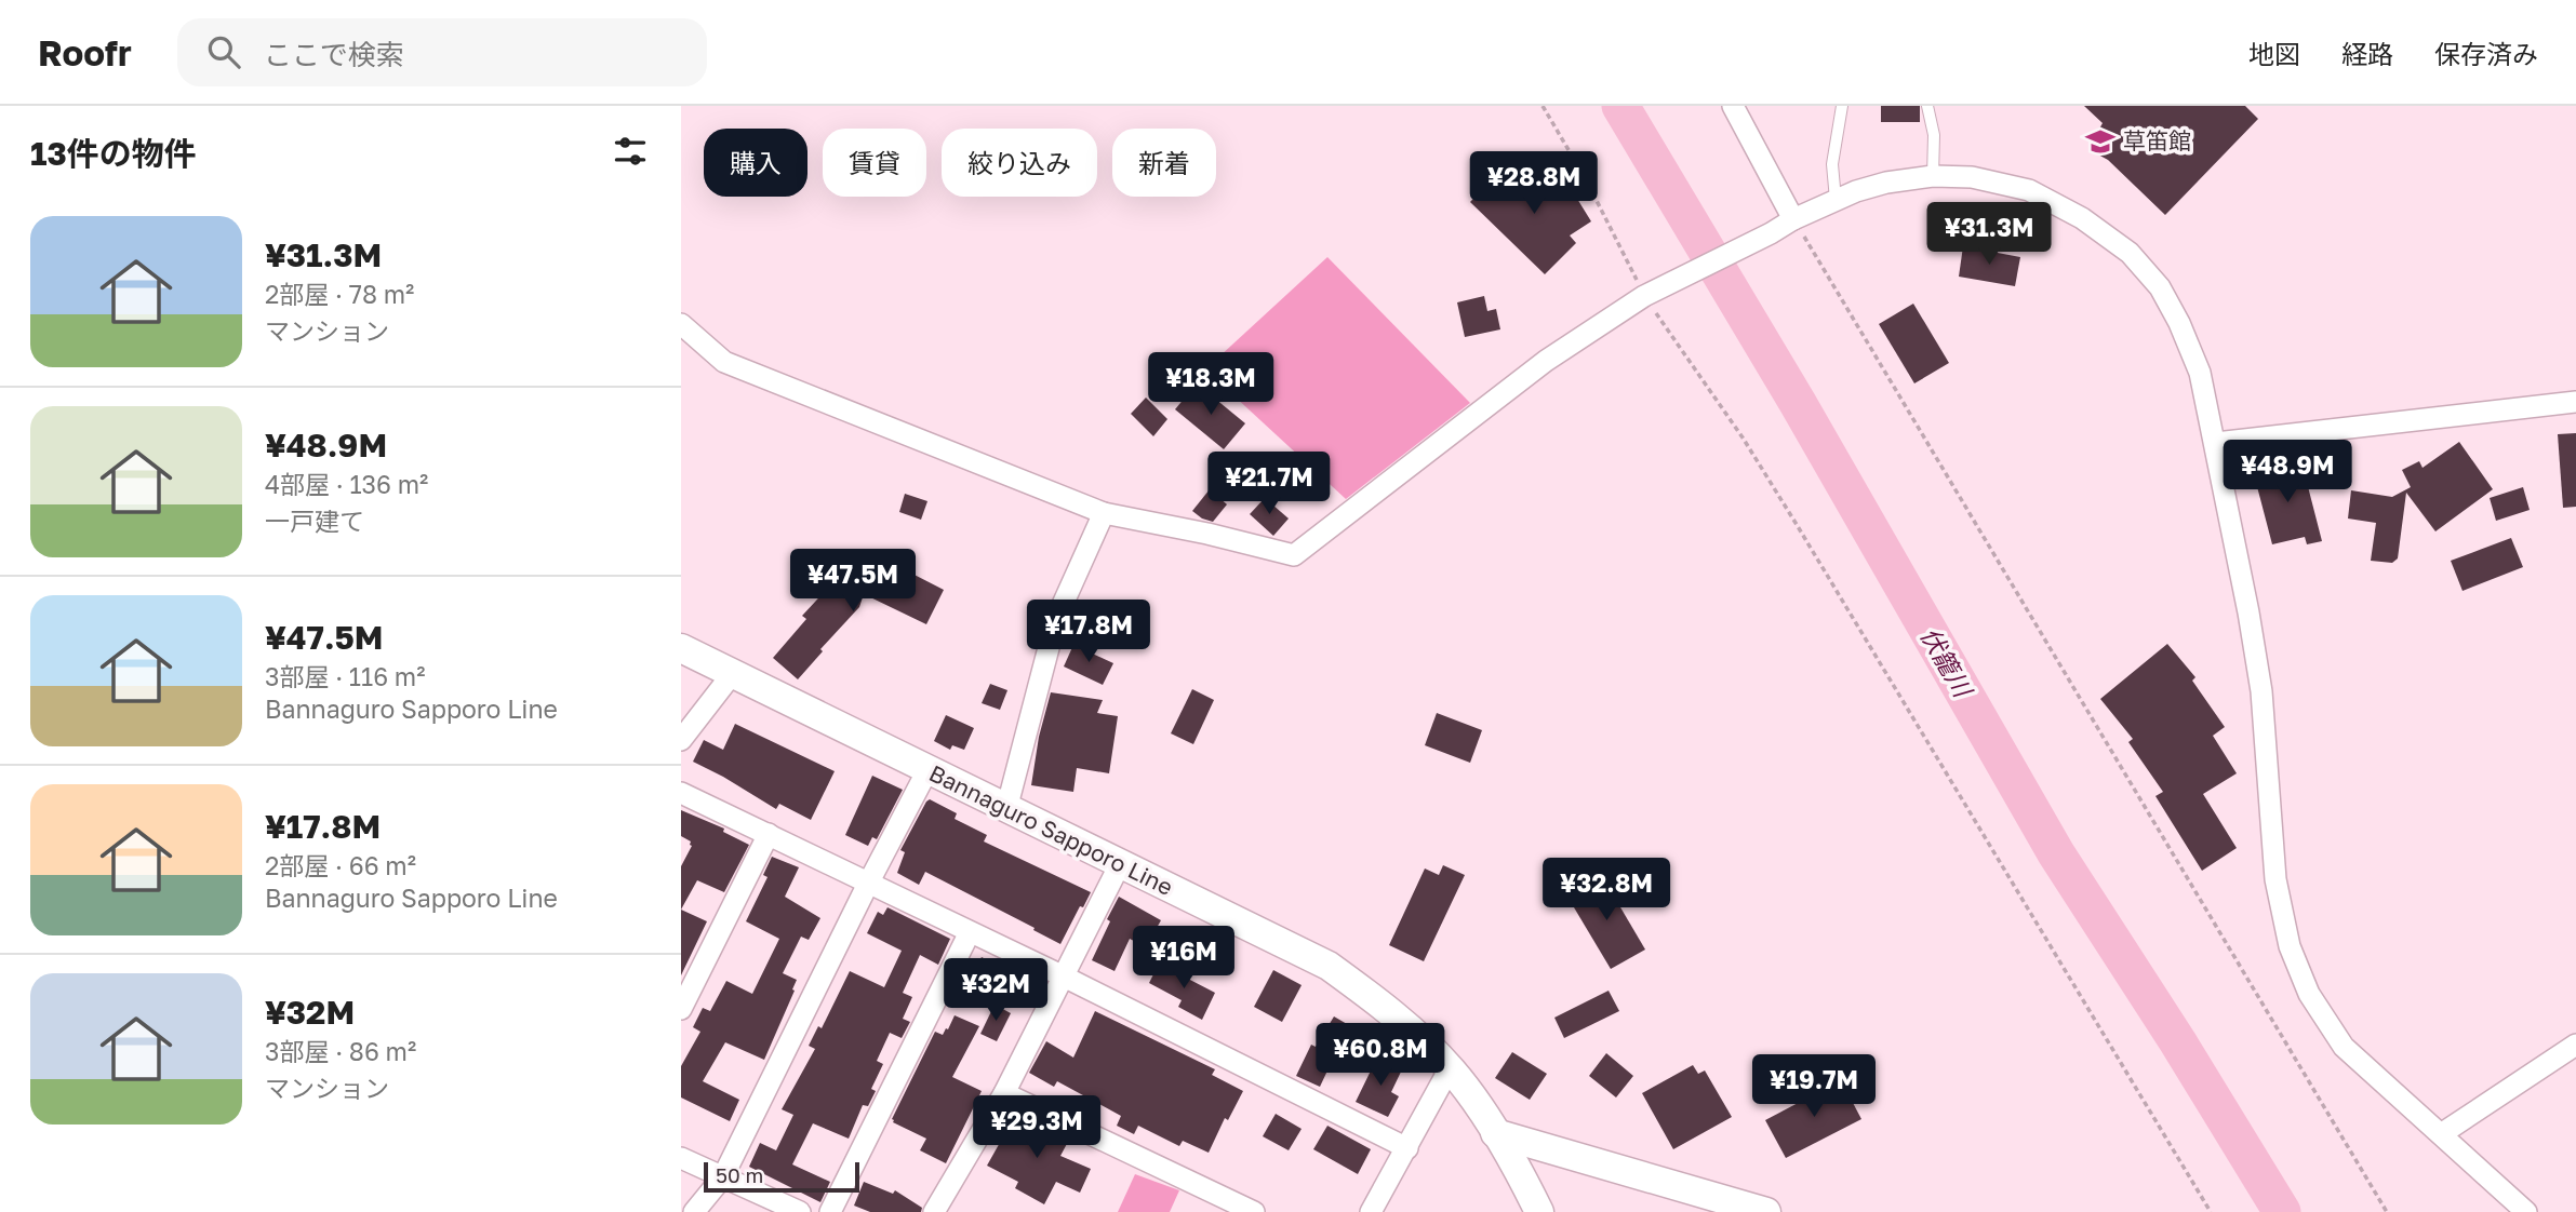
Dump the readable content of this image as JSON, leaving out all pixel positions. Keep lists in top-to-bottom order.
{
  "streets": {
    "main road": ["Bannaguro Sapporo Line"]
  },
  "water": ["伏籠川"],
  "places": {
    "school or university": ["草笛館"]
  },
  "scale_bar": "50 m",
  "page": {
    "header": "Roofr",
    "search": "ここで検索",
    "nav": ["地図", "経路", "保存済み"],
    "heading": "13件の物件",
    "chip": [
      "購入",
      "賃貸",
      "絞り込み",
      "新着"
    ],
    "price": [
      "¥28.8M",
      "¥31.3M",
      "¥18.3M",
      "¥48.9M",
      "¥21.7M",
      "¥47.5M",
      "¥17.8M",
      "¥32.8M",
      "¥16M",
      "¥32M",
      "¥60.8M",
      "¥19.7M",
      "¥29.3M"
    ],
    "list": [
      {
        "name": "¥31.3M",
        "note": "2部屋 · 78 m² · マンション"
      },
      {
        "name": "¥48.9M",
        "note": "4部屋 · 136 m² · 一戸建て"
      },
      {
        "name": "¥47.5M",
        "note": "3部屋 · 116 m² · Bannaguro Sapporo Line"
      },
      {
        "name": "¥17.8M",
        "note": "2部屋 · 66 m² · Bannaguro Sapporo Line"
      },
      {
        "name": "¥32M",
        "note": "3部屋 · 86 m² · マンション"
      }
    ],
    "scale": "50 m"
  }
}
